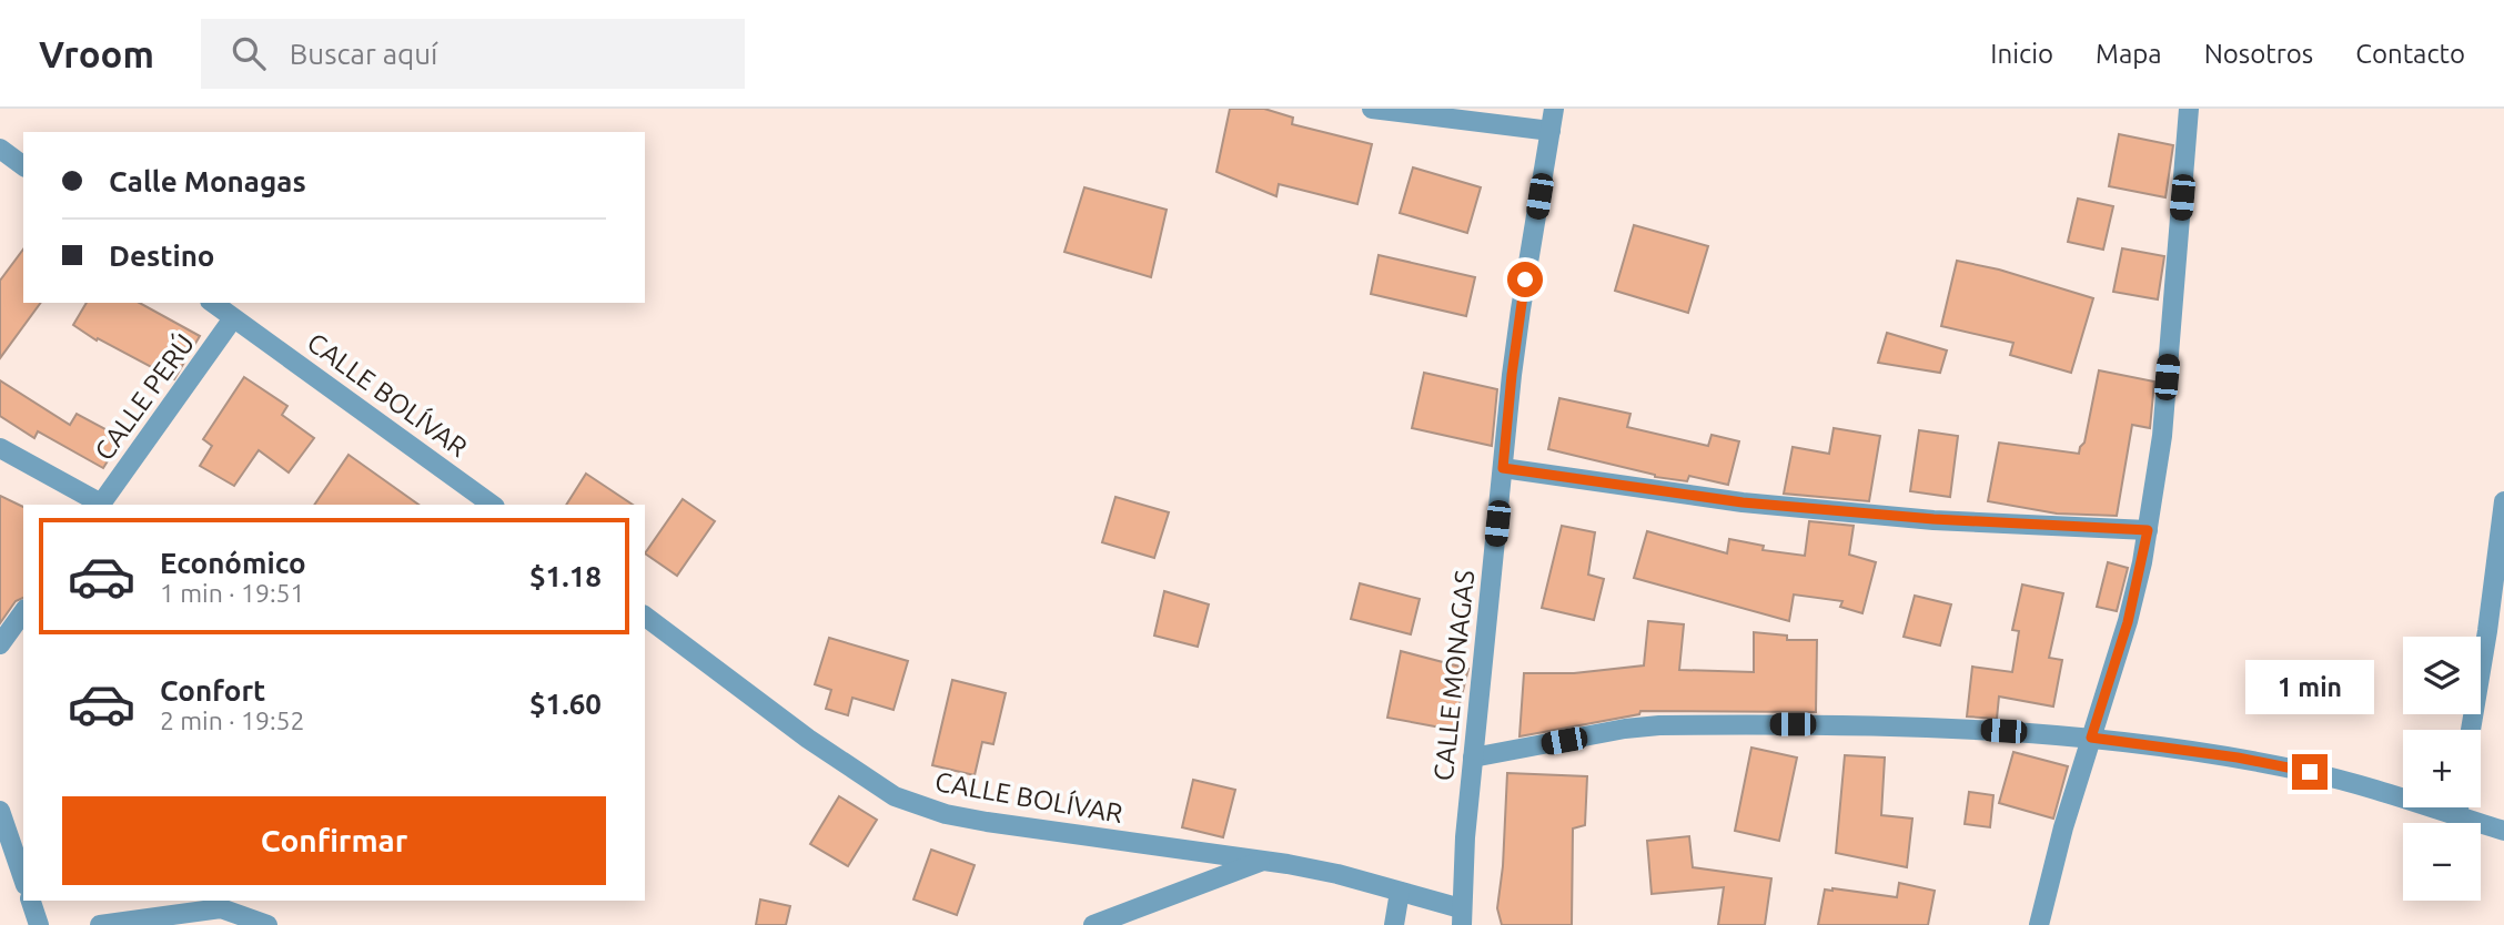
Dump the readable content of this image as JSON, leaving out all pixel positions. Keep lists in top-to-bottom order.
{
  "streets": {
    "street": ["CALLE BOLÍVAR", "CALLE PERÚ", "CALLE MONAGAS"]
  },
  "crossings": [
    ["CALLE BOLÍVAR", "CALLE PERÚ"],
    ["CALLE BOLÍVAR", "CALLE MONAGAS"]
  ],
  "page": {
    "header": "Vroom",
    "search": "Buscar aquí",
    "nav": [
      "Inicio",
      "Mapa",
      "Nosotros",
      "Contacto"
    ],
    "banner": ["Calle Monagas", "Destino"],
    "list": [
      {
        "name": "Económico",
        "note": "1 min · 19:51",
        "value": "$1.18"
      },
      {
        "name": "Confort",
        "note": "2 min · 19:52",
        "value": "$1.60"
      }
    ],
    "map_buttons": ["+", "−"],
    "bubble": "1 min",
    "buttons": "Confirmar"
  }
}
